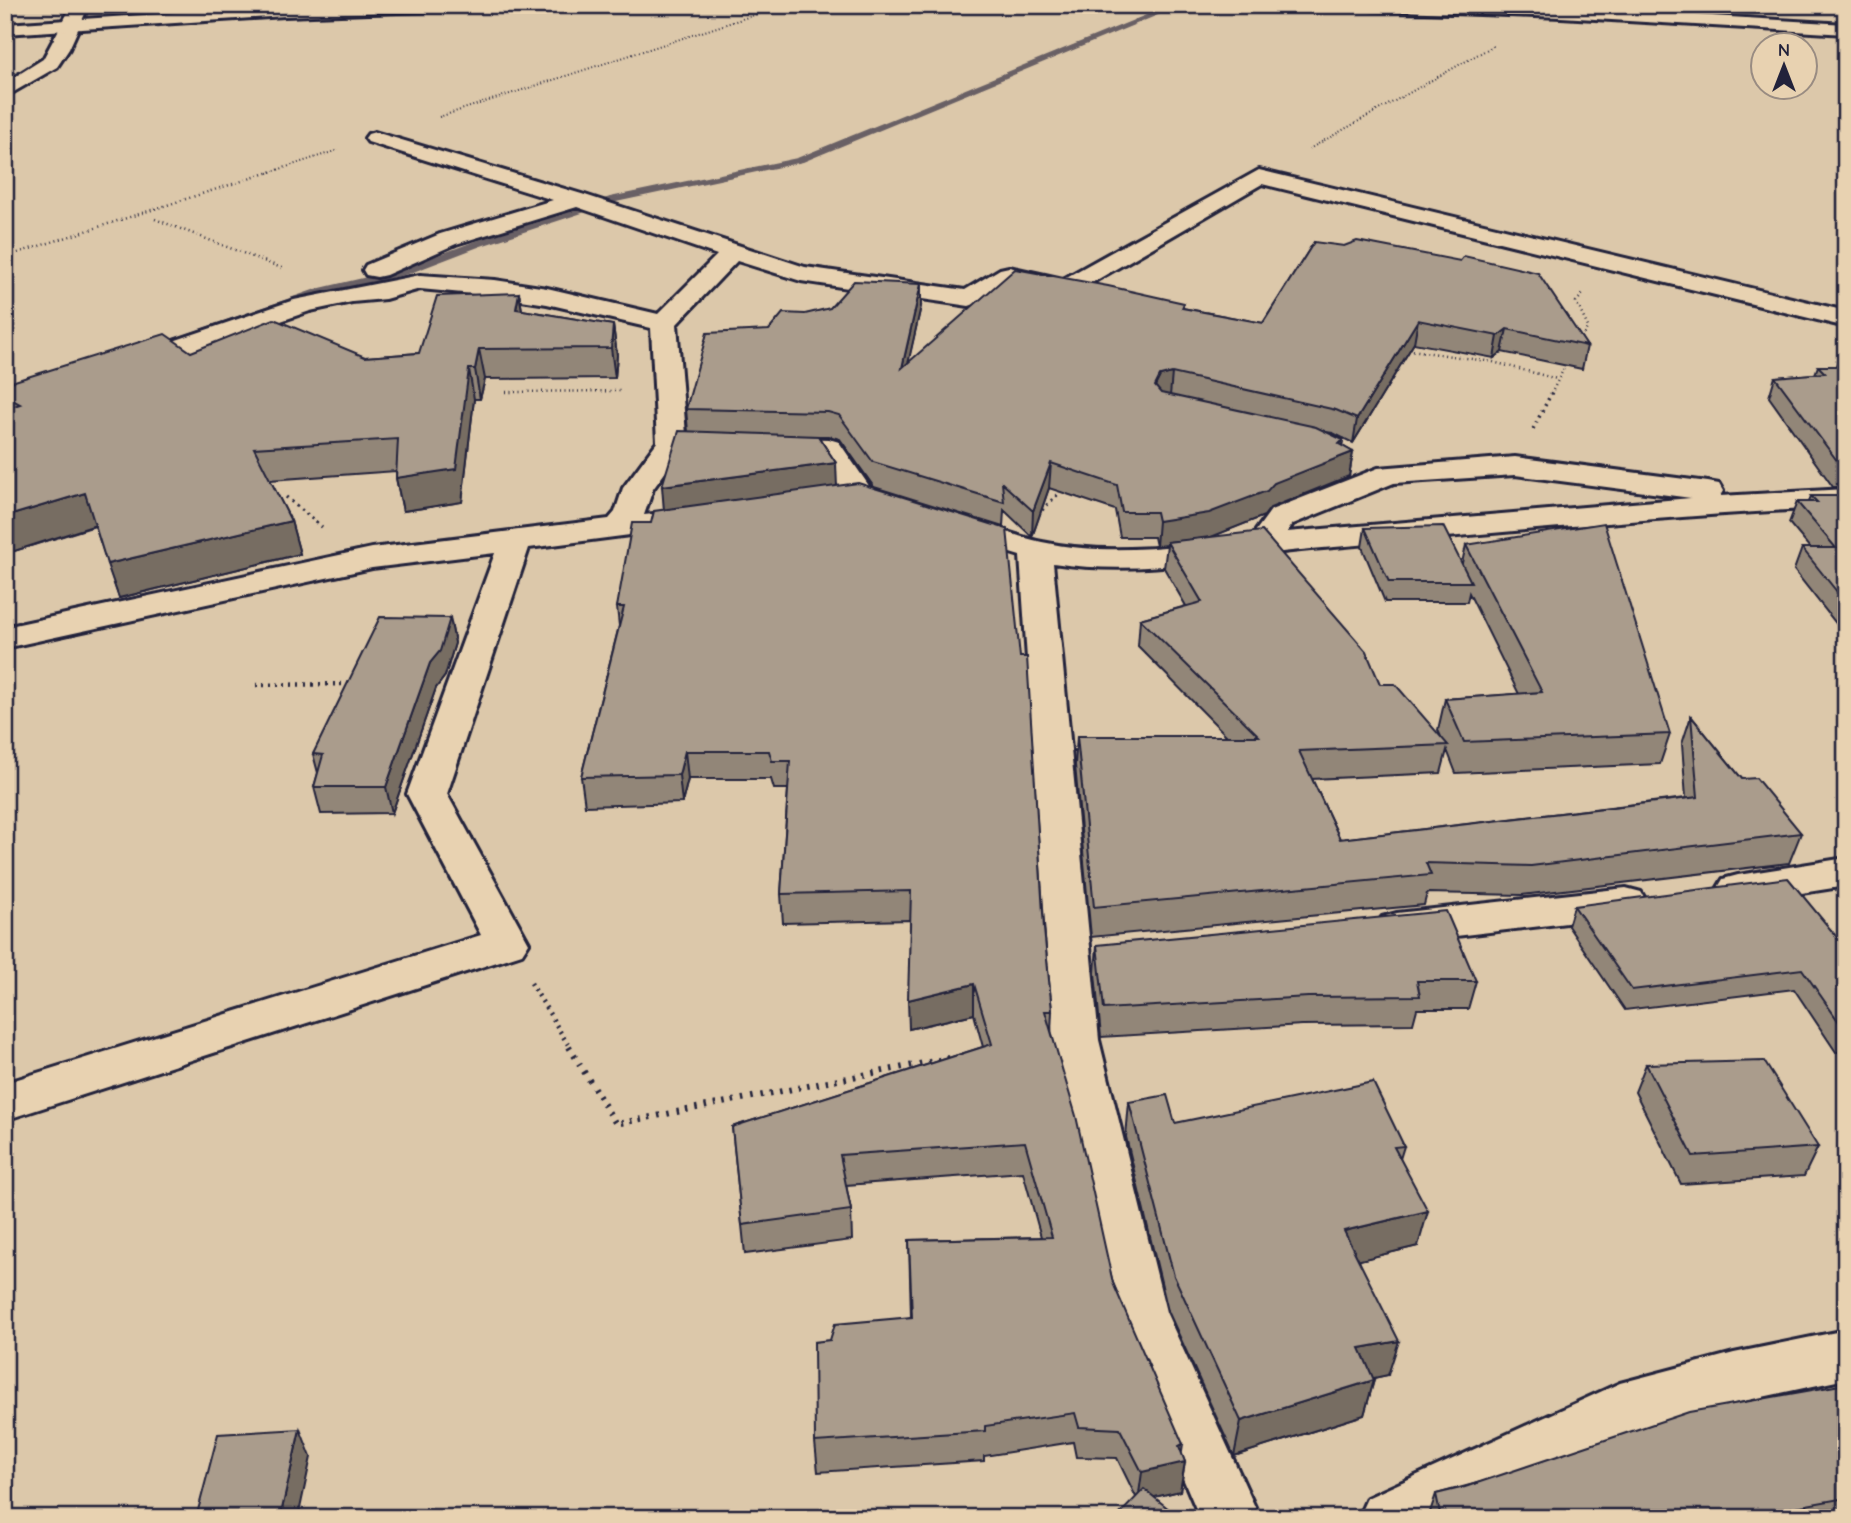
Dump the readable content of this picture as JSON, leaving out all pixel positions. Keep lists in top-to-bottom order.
{
  "north": "top"
}
